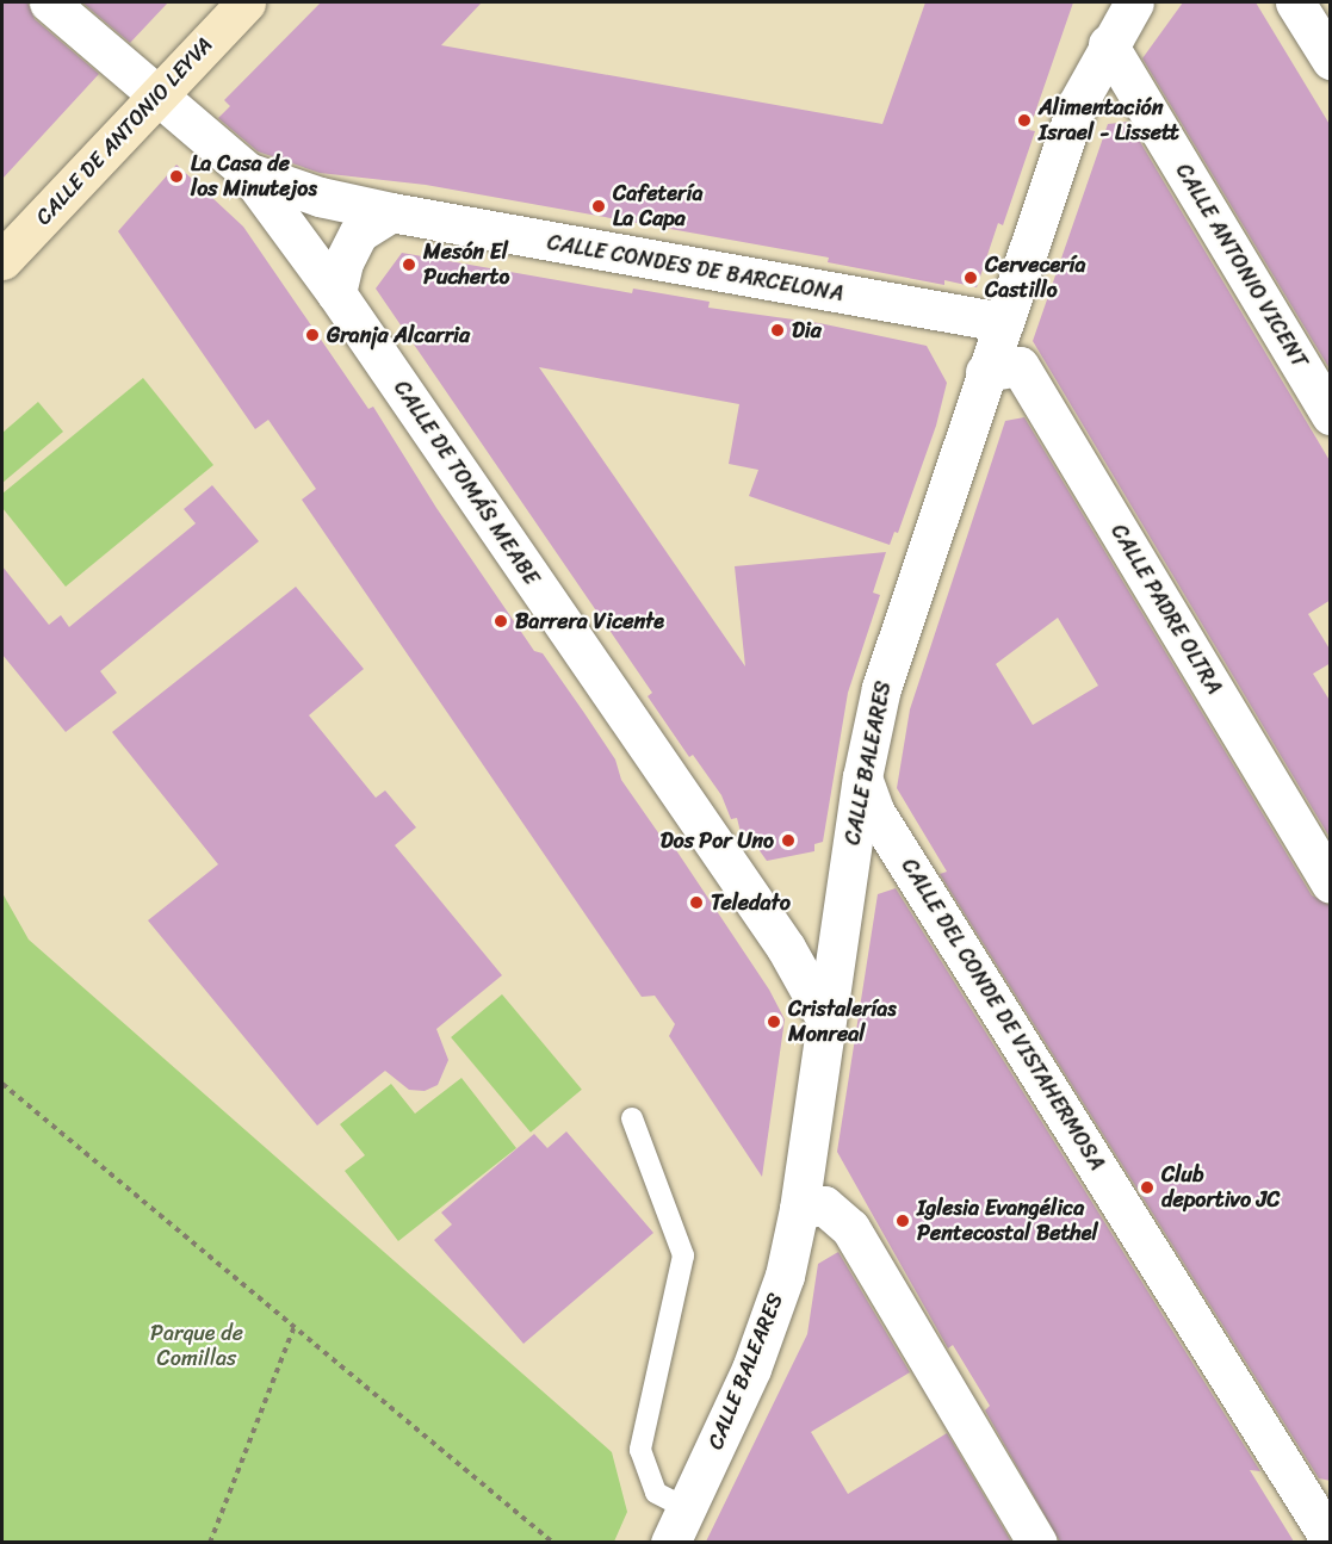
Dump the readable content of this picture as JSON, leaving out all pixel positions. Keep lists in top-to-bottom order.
{
  "streets": {
    "main road": ["CALLE DE ANTONIO LEYVA"],
    "street": [
      "CALLE ANTONIO VICENT",
      "CALLE CONDES DE BARCELONA",
      "CALLE DE TOMÁS MEABE",
      "CALLE PADRE OLTRA",
      "CALLE BALEARES",
      "CALLE DEL CONDE DE VISTAHERMOSA"
    ]
  },
  "crossings": [
    ["CALLE DE ANTONIO LEYVA", "CALLE DE TOMÁS MEABE"],
    ["CALLE ANTONIO VICENT", "CALLE BALEARES"],
    ["CALLE CONDES DE BARCELONA", "CALLE DE TOMÁS MEABE"],
    ["CALLE CONDES DE BARCELONA", "CALLE BALEARES"],
    ["CALLE DE TOMÁS MEABE", "CALLE BALEARES"],
    ["CALLE PADRE OLTRA", "CALLE BALEARES"],
    ["CALLE BALEARES", "CALLE DEL CONDE DE VISTAHERMOSA"]
  ],
  "parks": ["Parque de Comillas"],
  "places": [
    "Alimentación Israel - Lissett",
    "La Casa de los Minutejos",
    "Cafetería La Capa",
    "Mesón El Pucherto",
    "Cervecería Castillo",
    "Dia",
    "Granja Alcarria",
    "Barrera Vicente",
    "Dos Por Uno",
    "Teledato",
    "Cristalerías Monreal",
    "Club deportivo JC",
    "Iglesia Evangélica Pentecostal Bethel"
  ]
}
